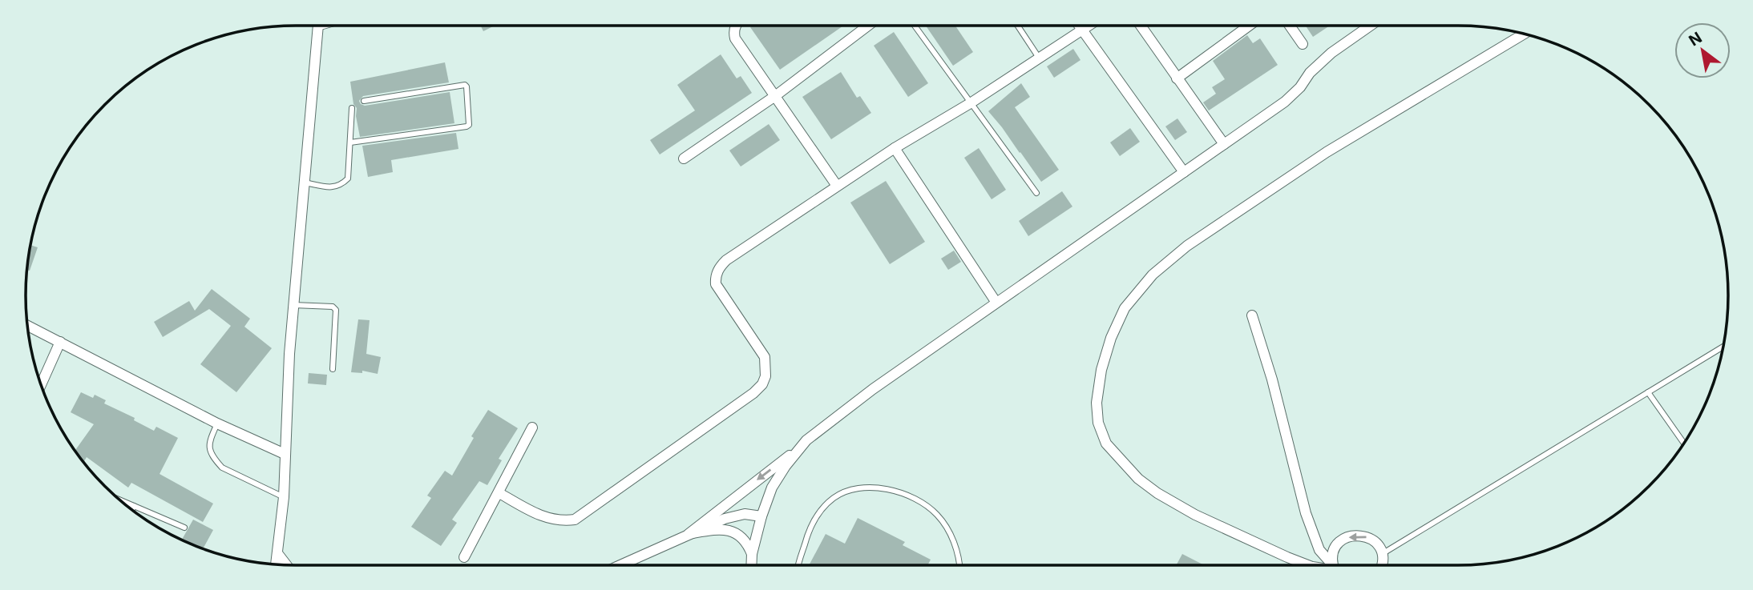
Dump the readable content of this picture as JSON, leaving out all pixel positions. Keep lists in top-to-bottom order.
{
  "north": "top left"
}
